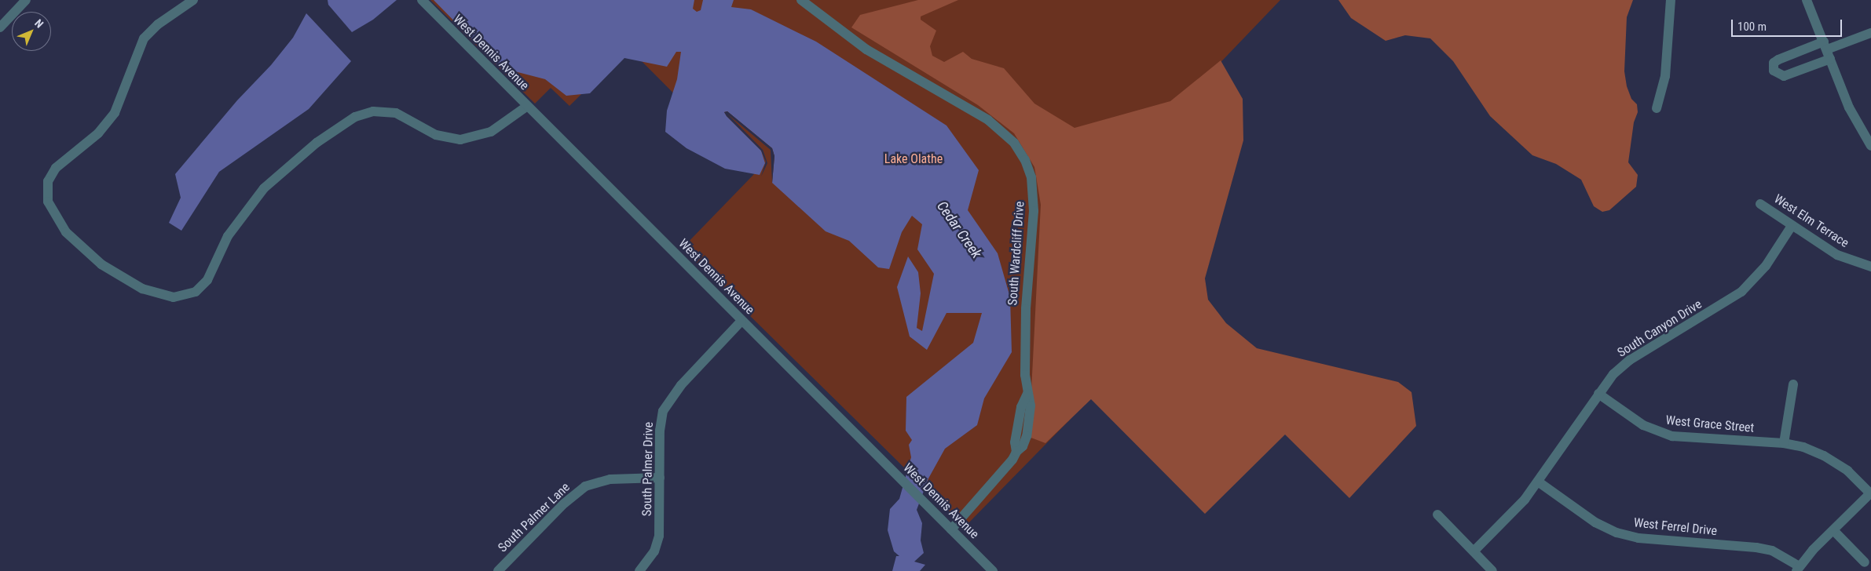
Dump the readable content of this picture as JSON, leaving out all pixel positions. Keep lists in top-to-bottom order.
{
  "streets": {
    "street": [
      "West Dennis Avenue",
      "West Elm Terrace",
      "South Wardcliff Drive",
      "South Canyon Drive",
      "West Grace Street",
      "South Palmer Drive",
      "South Palmer Lane",
      "West Ferrel Drive"
    ]
  },
  "crossings": [
    ["West Dennis Avenue", "South Wardcliff Drive"],
    ["West Dennis Avenue", "South Palmer Drive"],
    ["West Elm Terrace", "South Canyon Drive"],
    ["South Canyon Drive", "West Grace Street"],
    ["South Canyon Drive", "West Ferrel Drive"],
    ["South Palmer Drive", "South Palmer Lane"]
  ],
  "water": ["Cedar Creek"],
  "parks": ["Lake Olathe"],
  "scale_bar": "100 m",
  "north": "top right"
}
